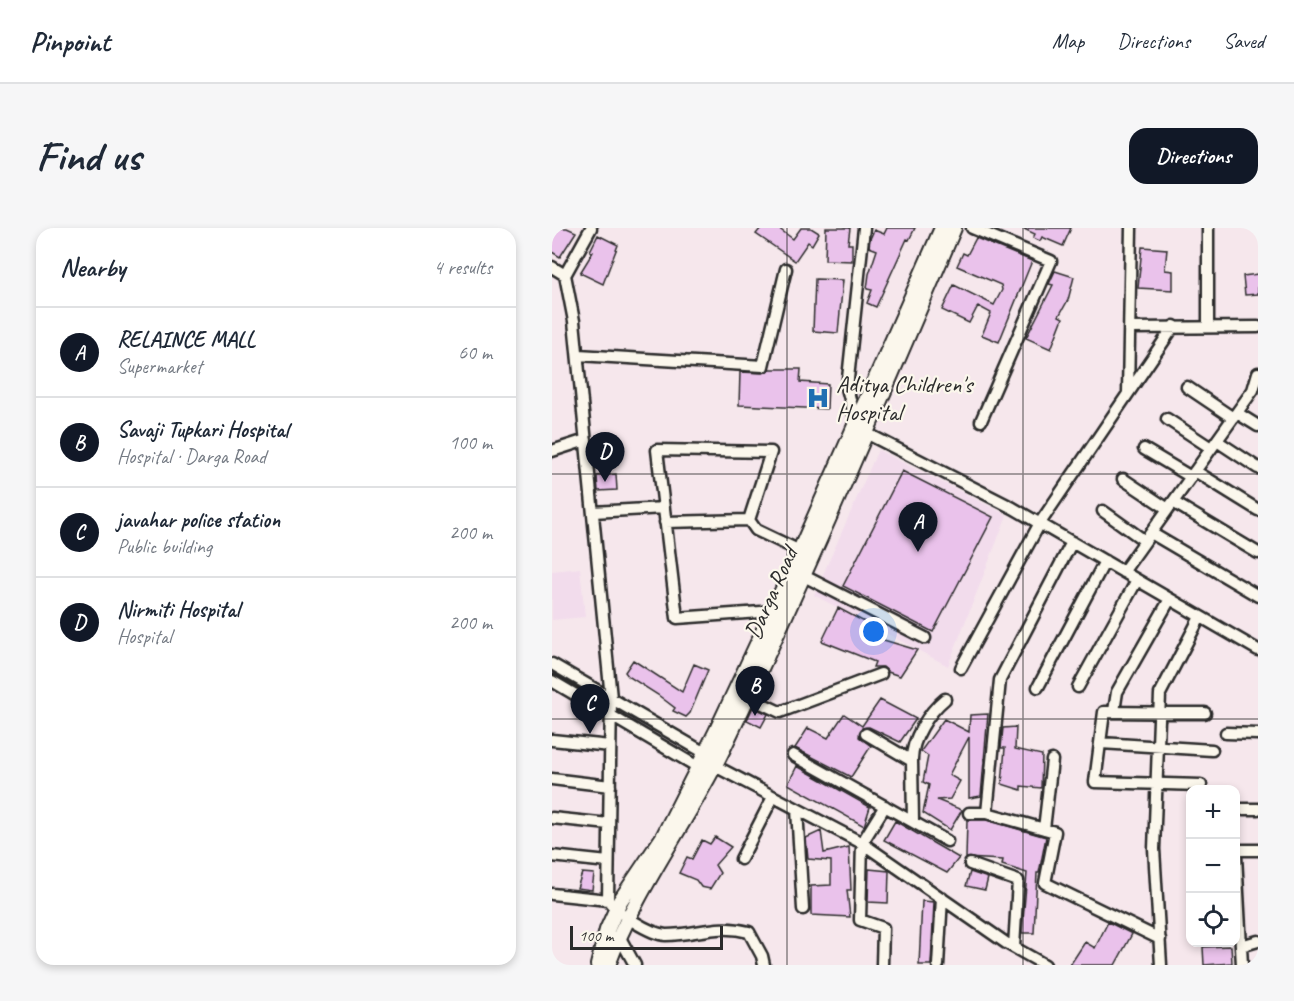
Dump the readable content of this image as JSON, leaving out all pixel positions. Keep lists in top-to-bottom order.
{
  "streets": {
    "main road": ["Darga Road"]
  },
  "places": {
    "hospital": ["Aditya Children's Hospital"]
  },
  "scale_bar": "100 m",
  "page": {
    "header": "Pinpoint",
    "nav": ["Map", "Directions", "Saved"],
    "buttons": "Directions",
    "title": "Find us",
    "heading": ["Nearby", "4 results"],
    "list": [
      {
        "mark": "A",
        "name": "RELAINCE MALL",
        "note": "Supermarket",
        "value": "60 m"
      },
      {
        "mark": "B",
        "name": "Savaji Tupkari Hospital",
        "note": "Hospital · Darga Road",
        "value": "100 m"
      },
      {
        "mark": "C",
        "name": "javahar police station",
        "note": "Public building",
        "value": "200 m"
      },
      {
        "mark": "D",
        "name": "Nirmiti Hospital",
        "note": "Hospital",
        "value": "200 m"
      }
    ],
    "pins": [
      "D",
      "A",
      "B",
      "C"
    ],
    "map_buttons": ["+", "−"],
    "scale": "100 m"
  }
}
